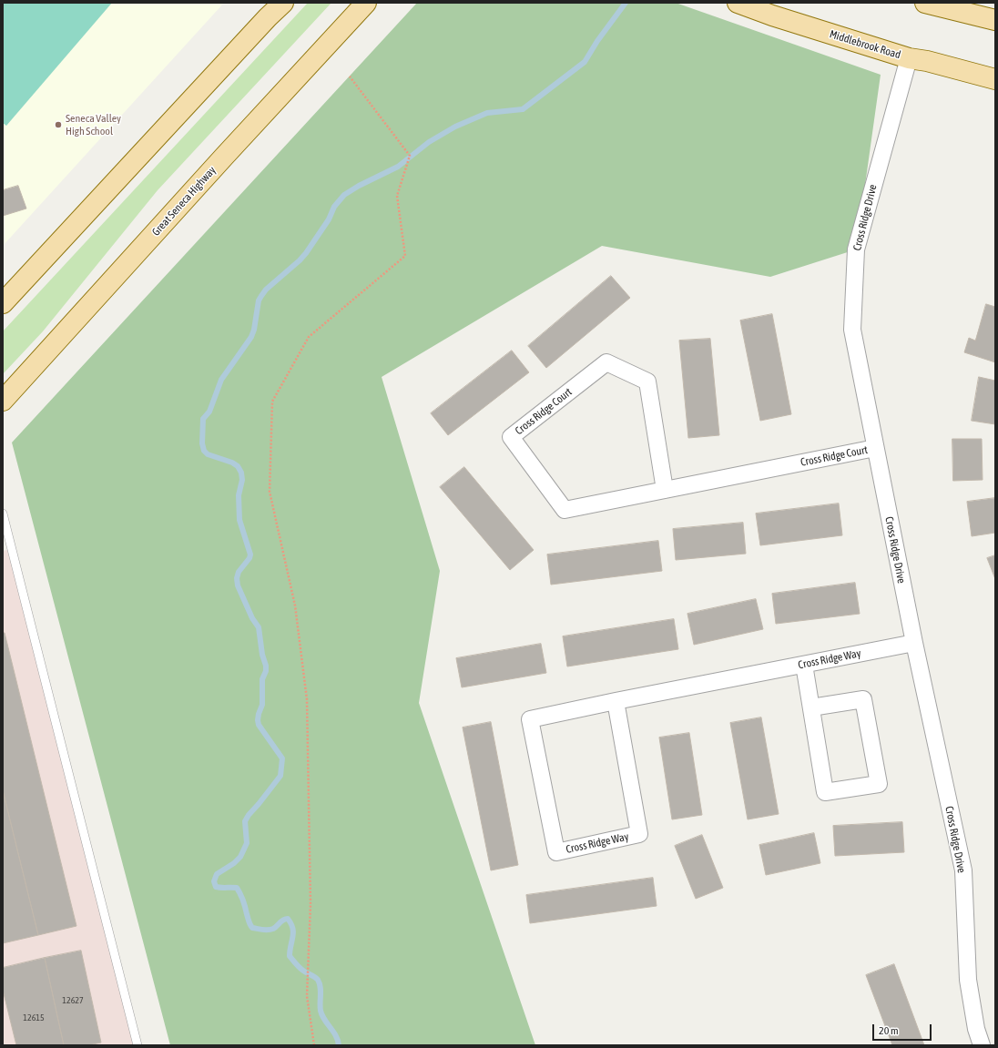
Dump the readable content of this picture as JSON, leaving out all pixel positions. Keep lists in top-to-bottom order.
{
  "streets": {
    "main road": ["Middlebrook Road", "Great Seneca Highway"],
    "street": ["Cross Ridge Drive", "Cross Ridge Court", "Cross Ridge Way"]
  },
  "crossings": [
    ["Middlebrook Road", "Cross Ridge Drive"],
    ["Cross Ridge Drive", "Cross Ridge Court"],
    ["Cross Ridge Drive", "Cross Ridge Way"]
  ],
  "places": ["Seneca Valley High School"],
  "house_numbers": ["12627", "12615"],
  "scale_bar": "20 m"
}
